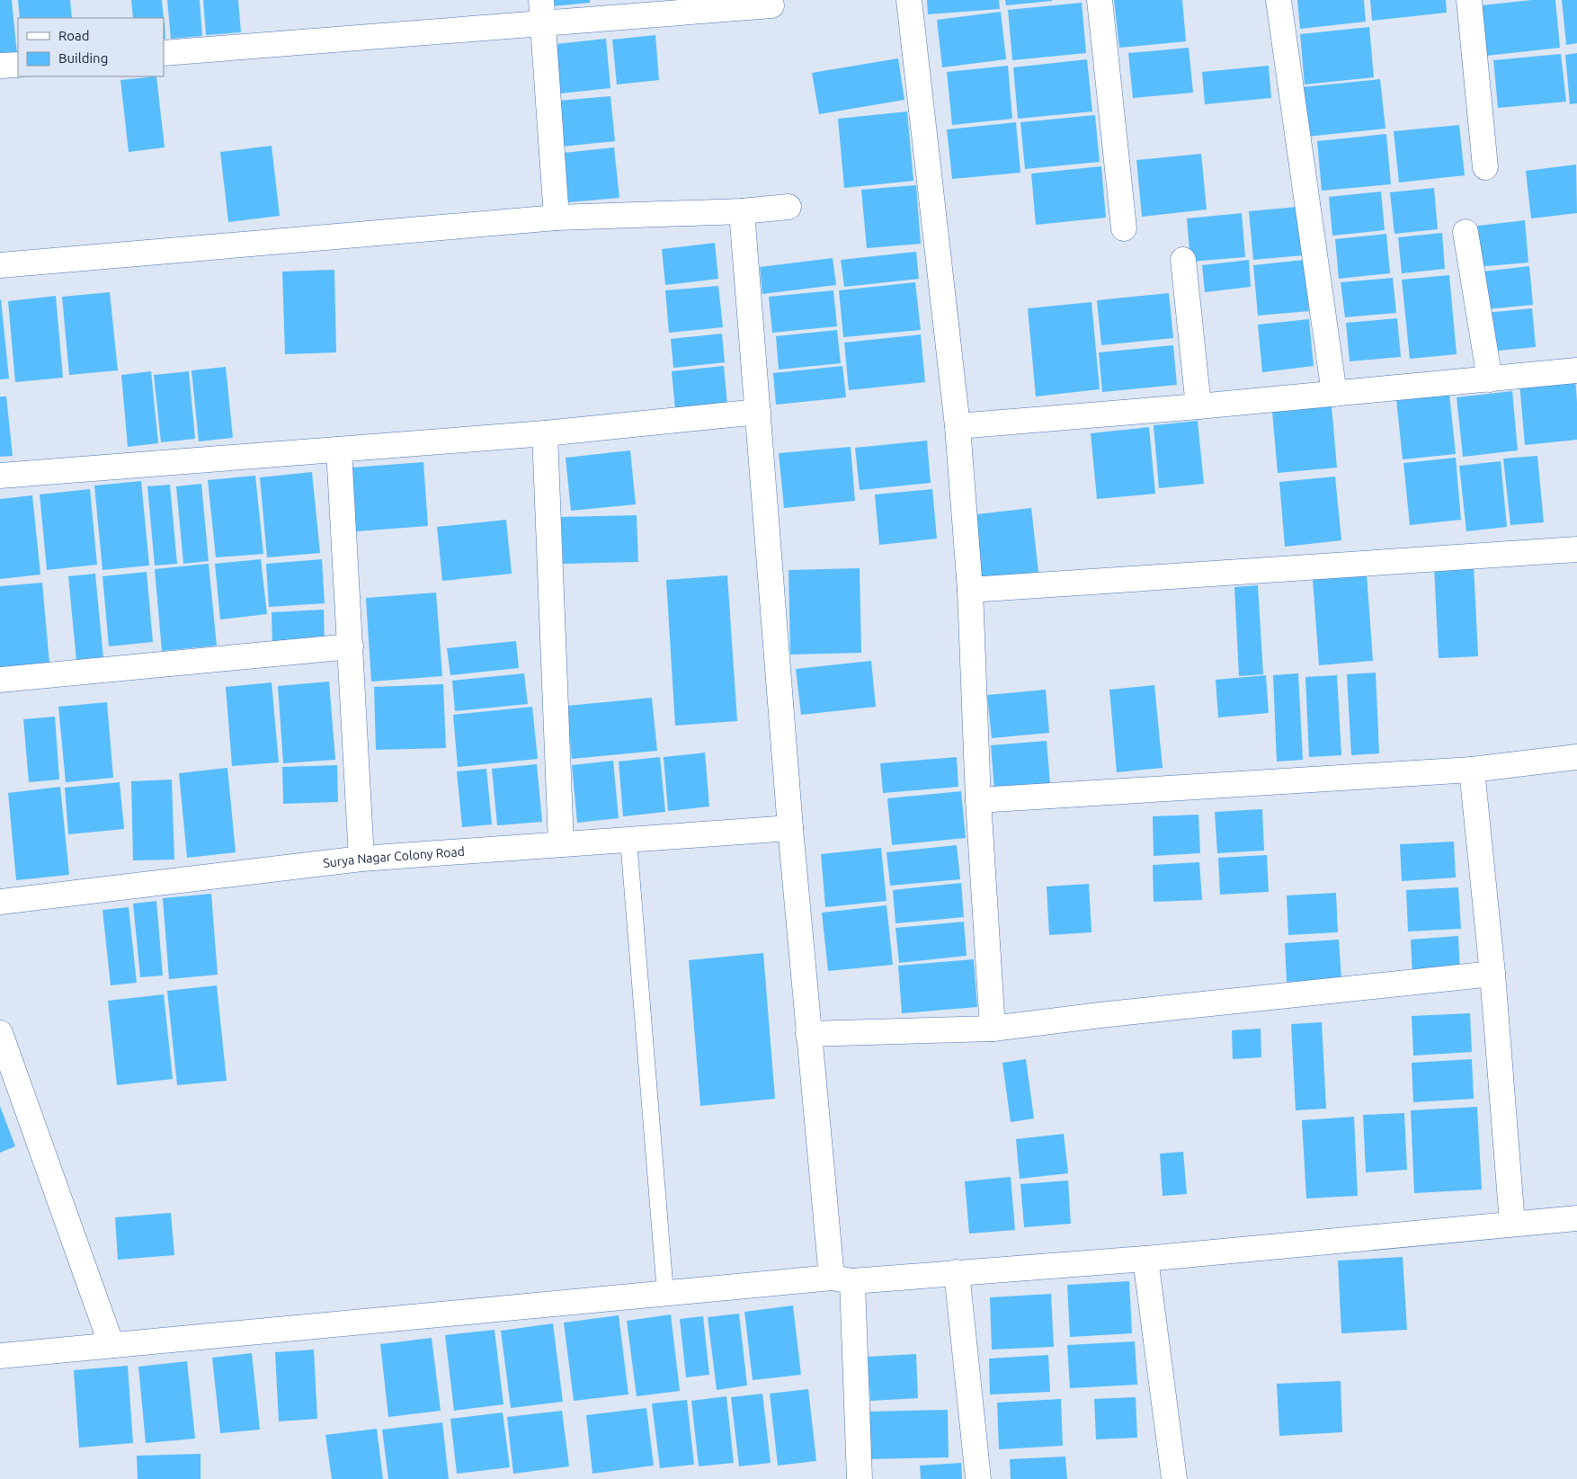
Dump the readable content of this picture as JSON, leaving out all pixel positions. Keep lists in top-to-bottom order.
{
  "streets": {
    "street": ["Surya Nagar Colony Road"]
  },
  "legend": ["Road", "Building"]
}
